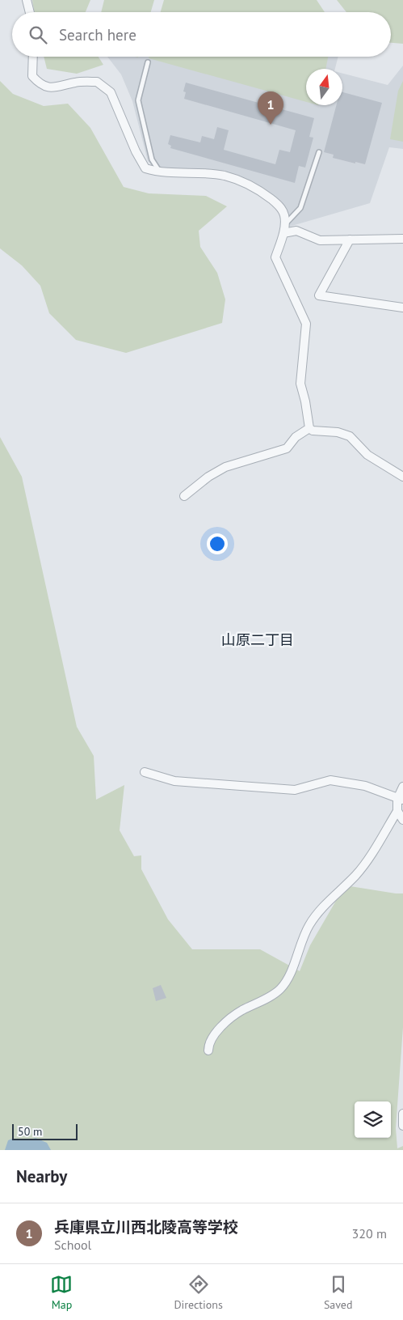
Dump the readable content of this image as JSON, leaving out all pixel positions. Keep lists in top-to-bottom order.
{
  "districts": ["山原二丁目"],
  "scale_bar": "50 m",
  "north": "top",
  "page": {
    "search": "Search here",
    "pins": "1",
    "scale": "50 m",
    "heading": "Nearby",
    "list": [
      {
        "mark": "1",
        "name": "兵庫県立川西北陵高等学校",
        "note": "School",
        "value": "320 m"
      }
    ],
    "nav": ["Map", "Directions", "Saved"]
  }
}
